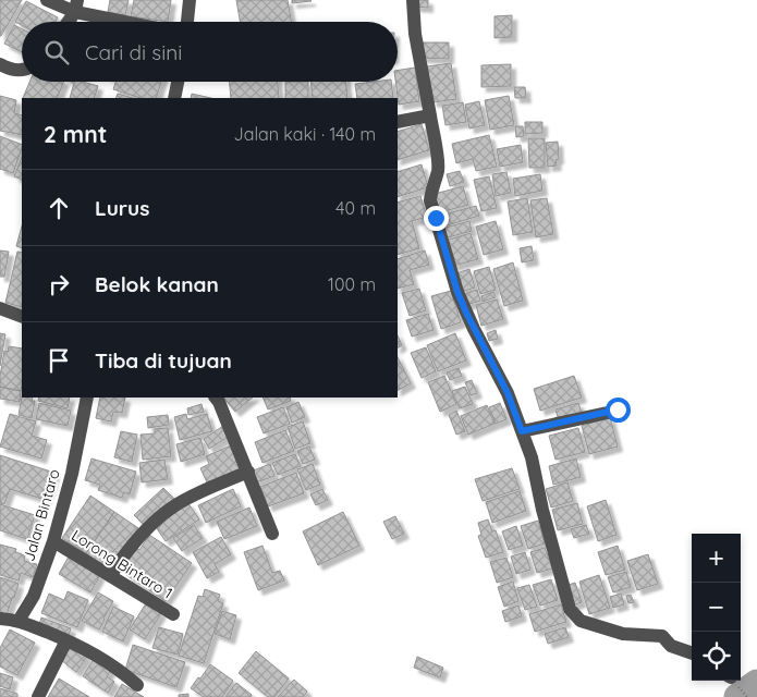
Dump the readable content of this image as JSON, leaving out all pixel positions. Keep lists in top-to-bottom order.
{
  "streets": {
    "street": ["Jalan Bintaro", "Lorong Bintaro 1"]
  },
  "crossings": [
    ["Jalan Bintaro", "Lorong Bintaro 1"]
  ],
  "page": {
    "search": "Cari di sini",
    "heading": ["2 mnt", "Jalan kaki · 140 m"],
    "list": [
      ["Lurus", "40 m"],
      ["Belok kanan", "100 m"],
      "Tiba di tujuan"
    ],
    "map_buttons": ["+", "−"]
  }
}
